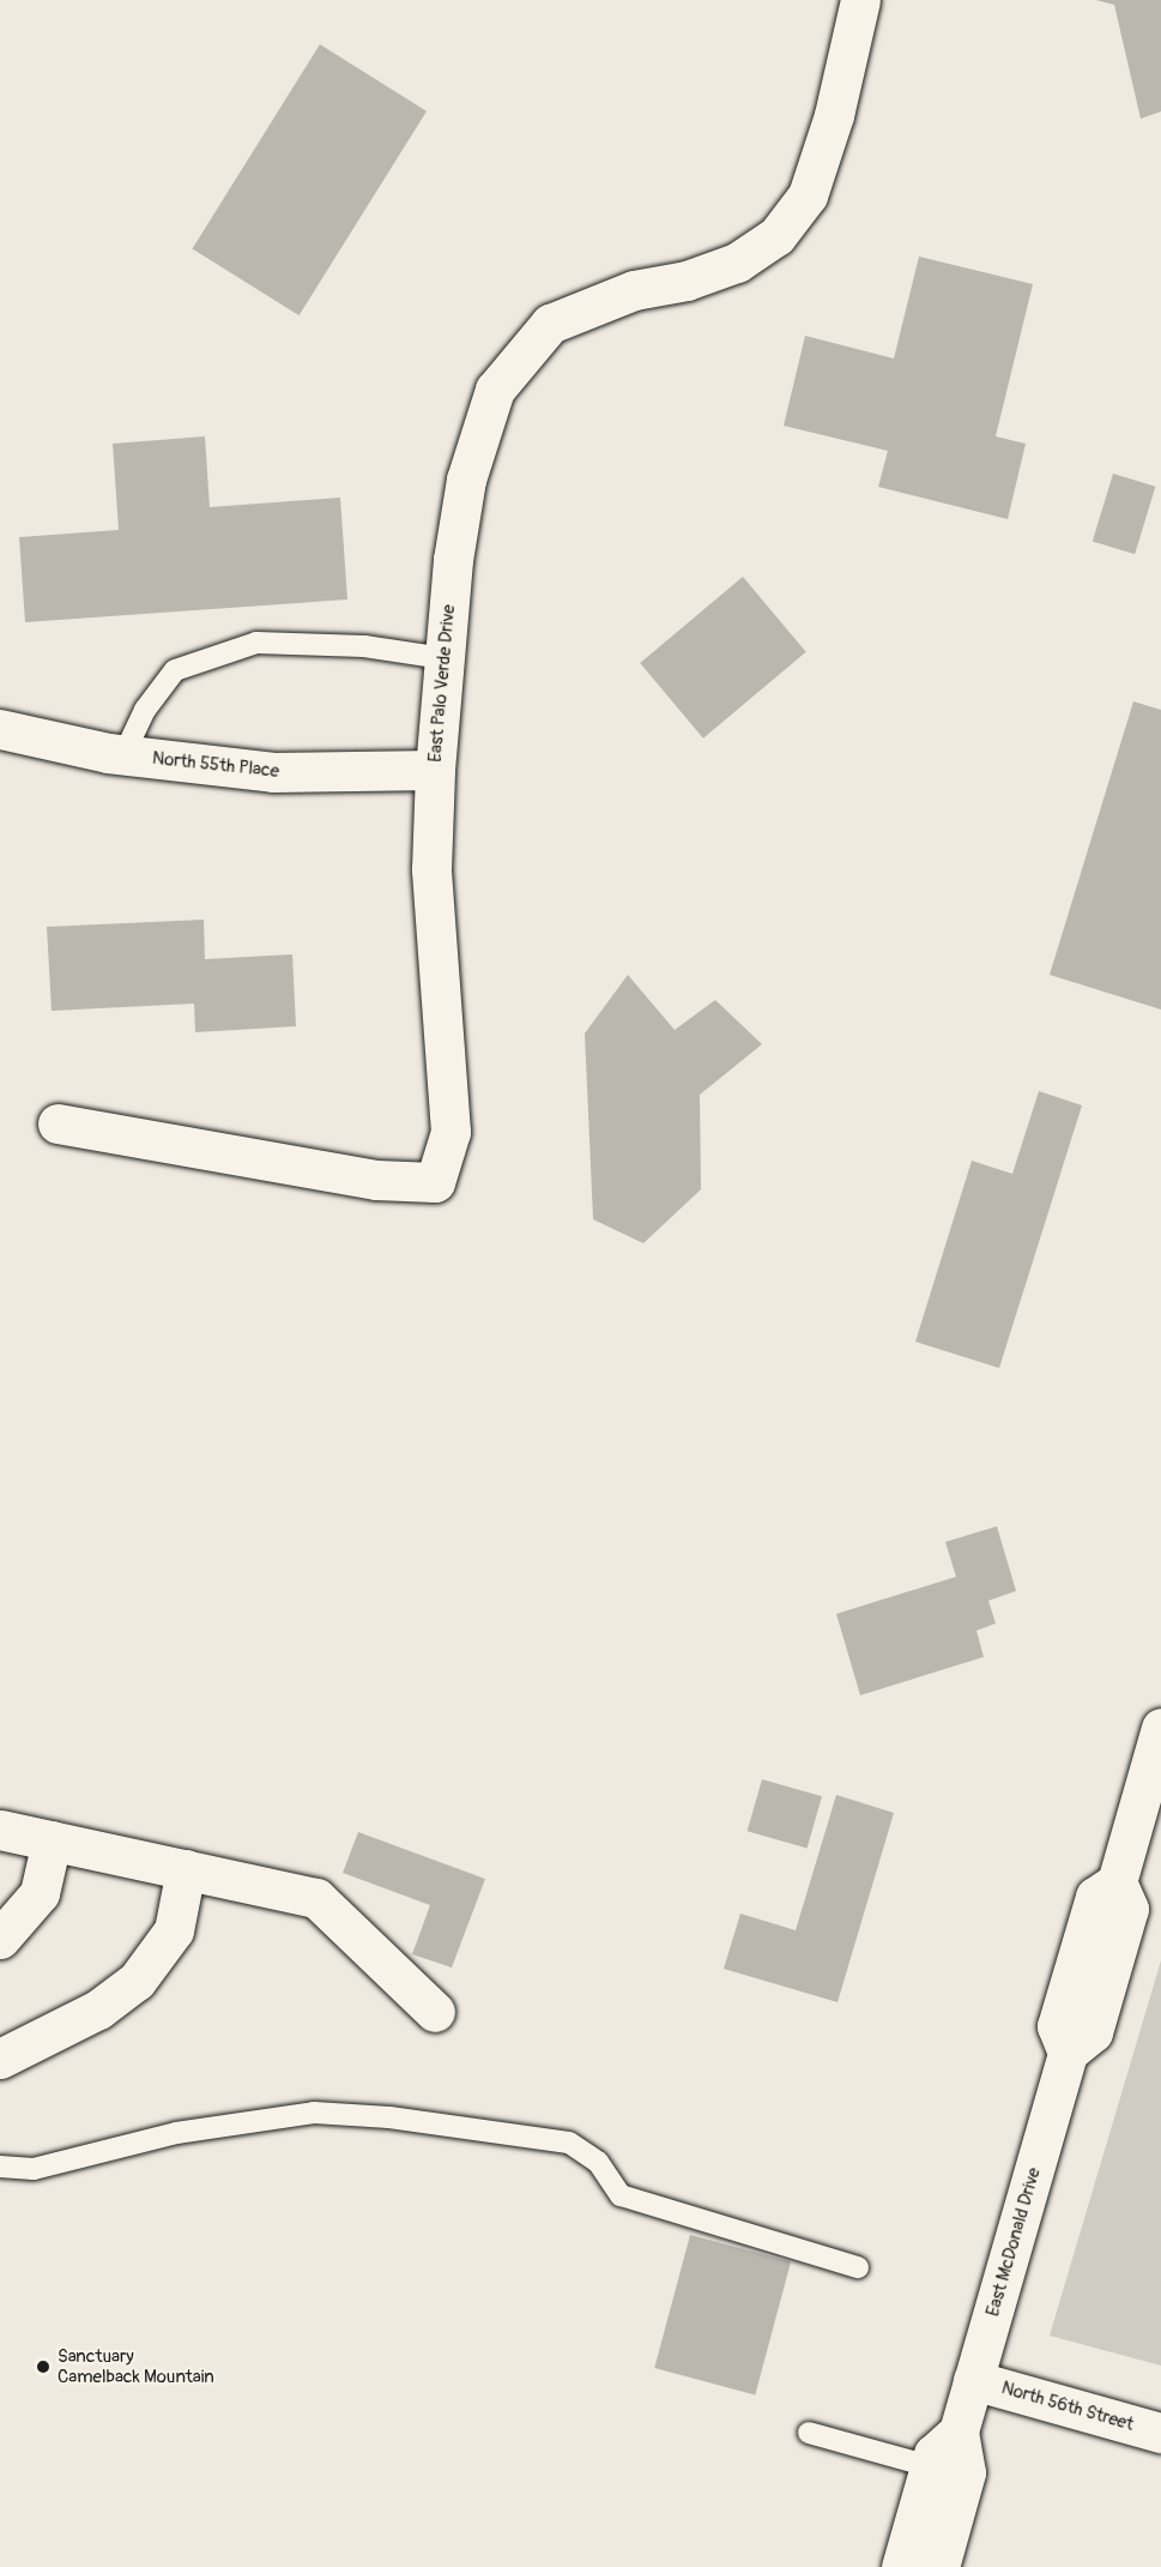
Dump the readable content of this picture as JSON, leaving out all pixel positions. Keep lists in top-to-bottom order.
{
  "streets": {
    "street": [
      "East Palo Verde Drive",
      "North 55th Place",
      "East McDonald Drive",
      "North 56th Street"
    ]
  },
  "crossings": [
    ["East Palo Verde Drive", "North 55th Place"],
    ["East McDonald Drive", "North 56th Street"]
  ],
  "places": ["Sanctuary Camelback Mountain"]
}
